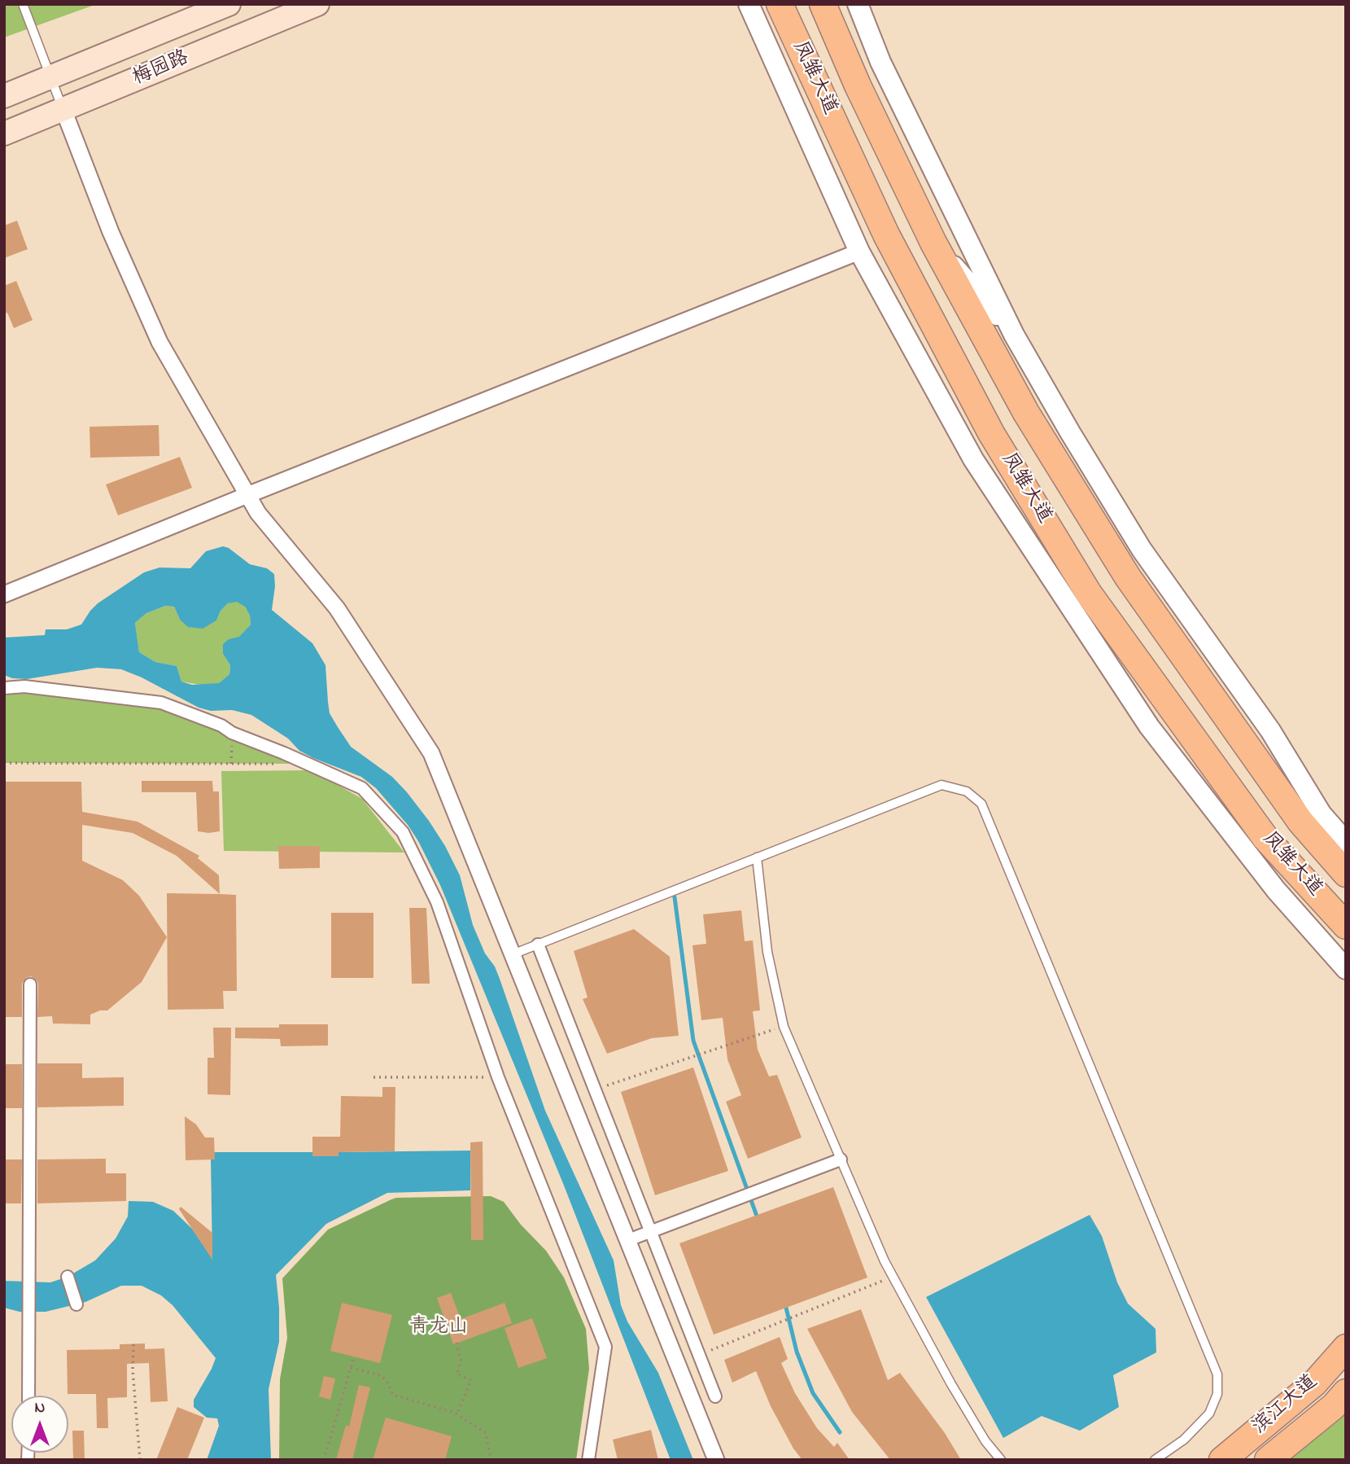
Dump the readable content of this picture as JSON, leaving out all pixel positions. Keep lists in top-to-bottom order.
{
  "streets": {
    "main road": ["梅园路", "凤雏大道", "滨江大道"]
  },
  "parks": ["青龙山"],
  "north": "top"
}
